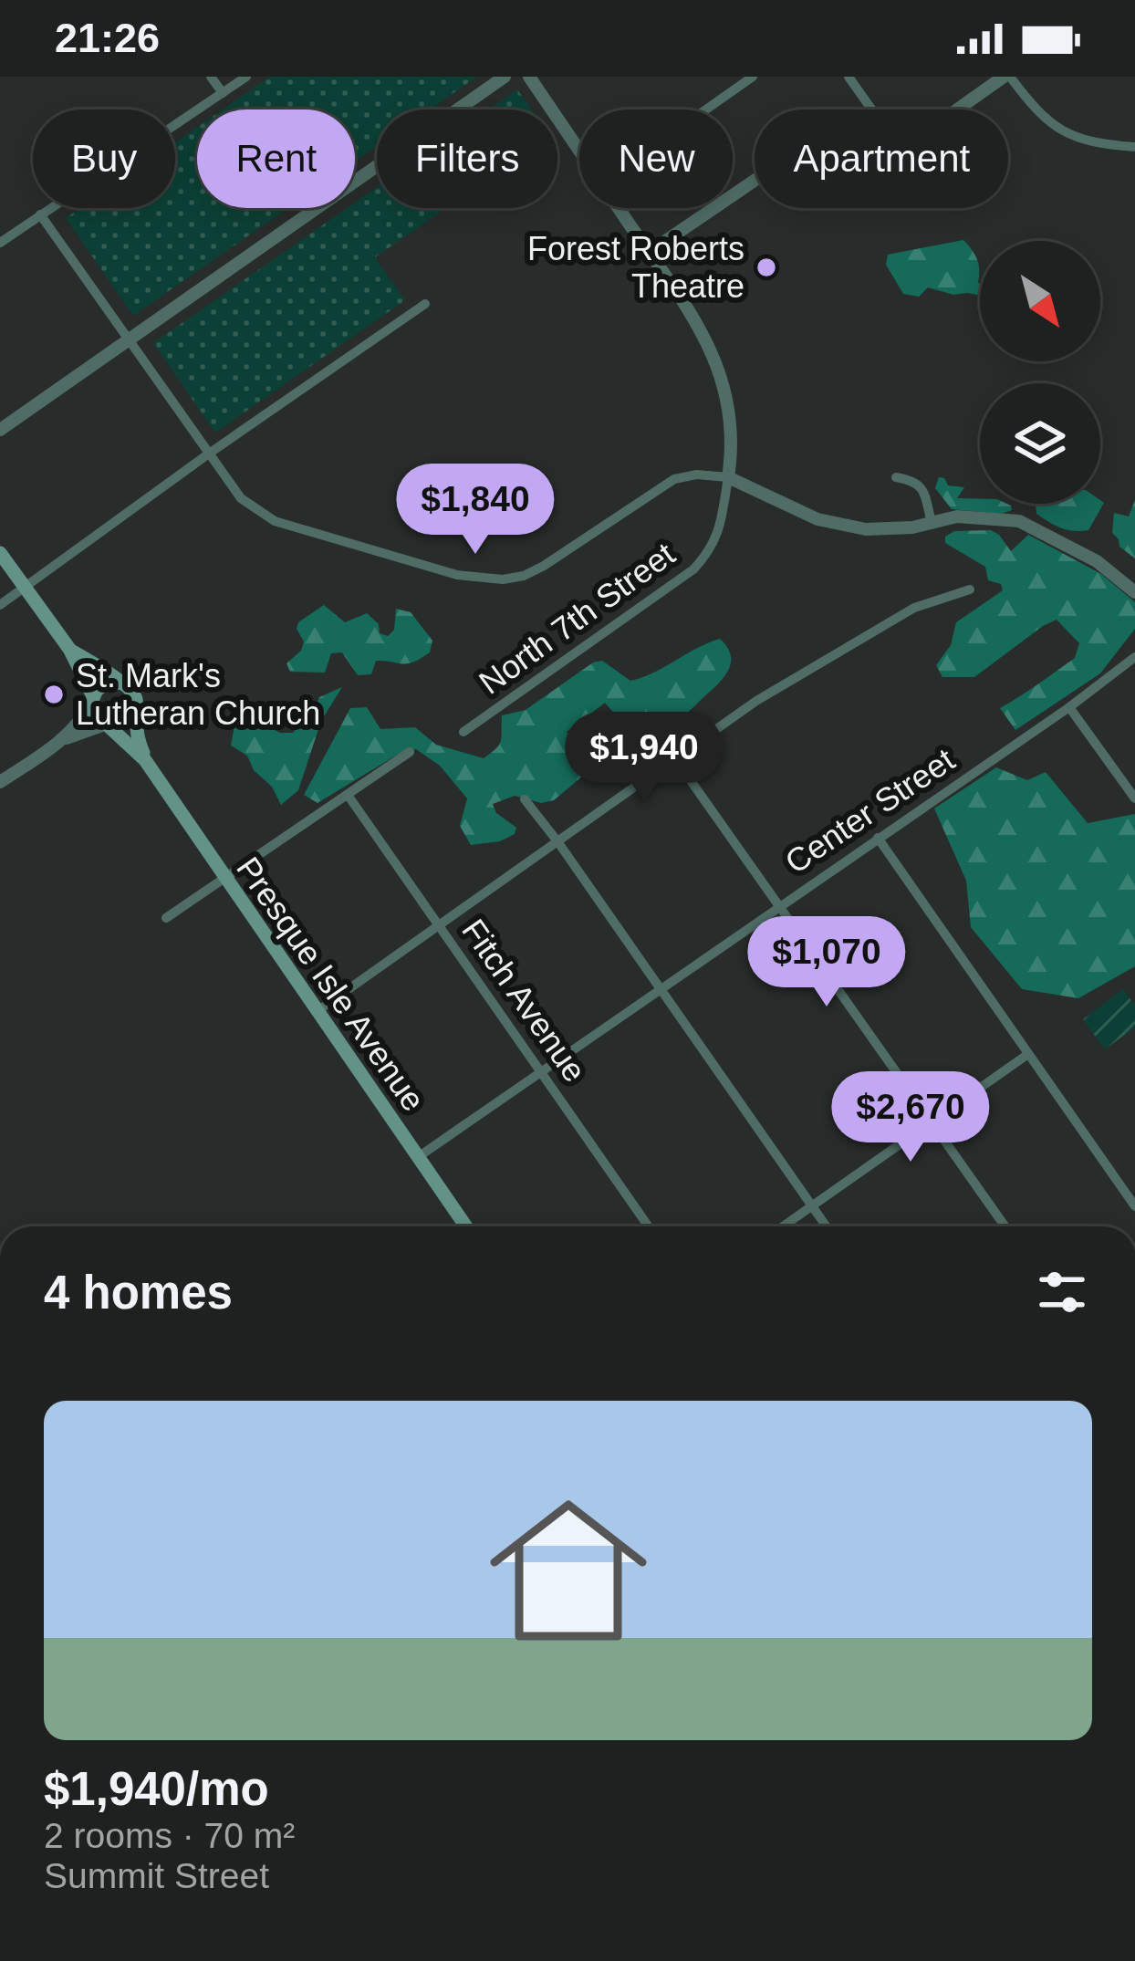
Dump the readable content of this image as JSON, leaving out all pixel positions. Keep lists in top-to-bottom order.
{
  "streets": {
    "main road": ["Presque Isle Avenue"],
    "street": ["North 7th Street", "Center Street", "Fitch Avenue"]
  },
  "crossings": [
    ["Center Street", "Presque Isle Avenue"],
    ["Center Street", "Fitch Avenue"]
  ],
  "places": ["Forest Roberts Theatre", "St. Mark's Lutheran Church"],
  "north": "bottom right",
  "page": {
    "status": "21:26",
    "chip": [
      "Buy",
      "Rent",
      "Filters",
      "New",
      "Apartment"
    ],
    "price": [
      "$1,840",
      "$1,940",
      "$1,070",
      "$2,670"
    ],
    "heading": "4 homes",
    "list": [
      {
        "name": "$1,940/mo",
        "note": "2 rooms · 70 m² · Summit Street"
      }
    ]
  }
}
